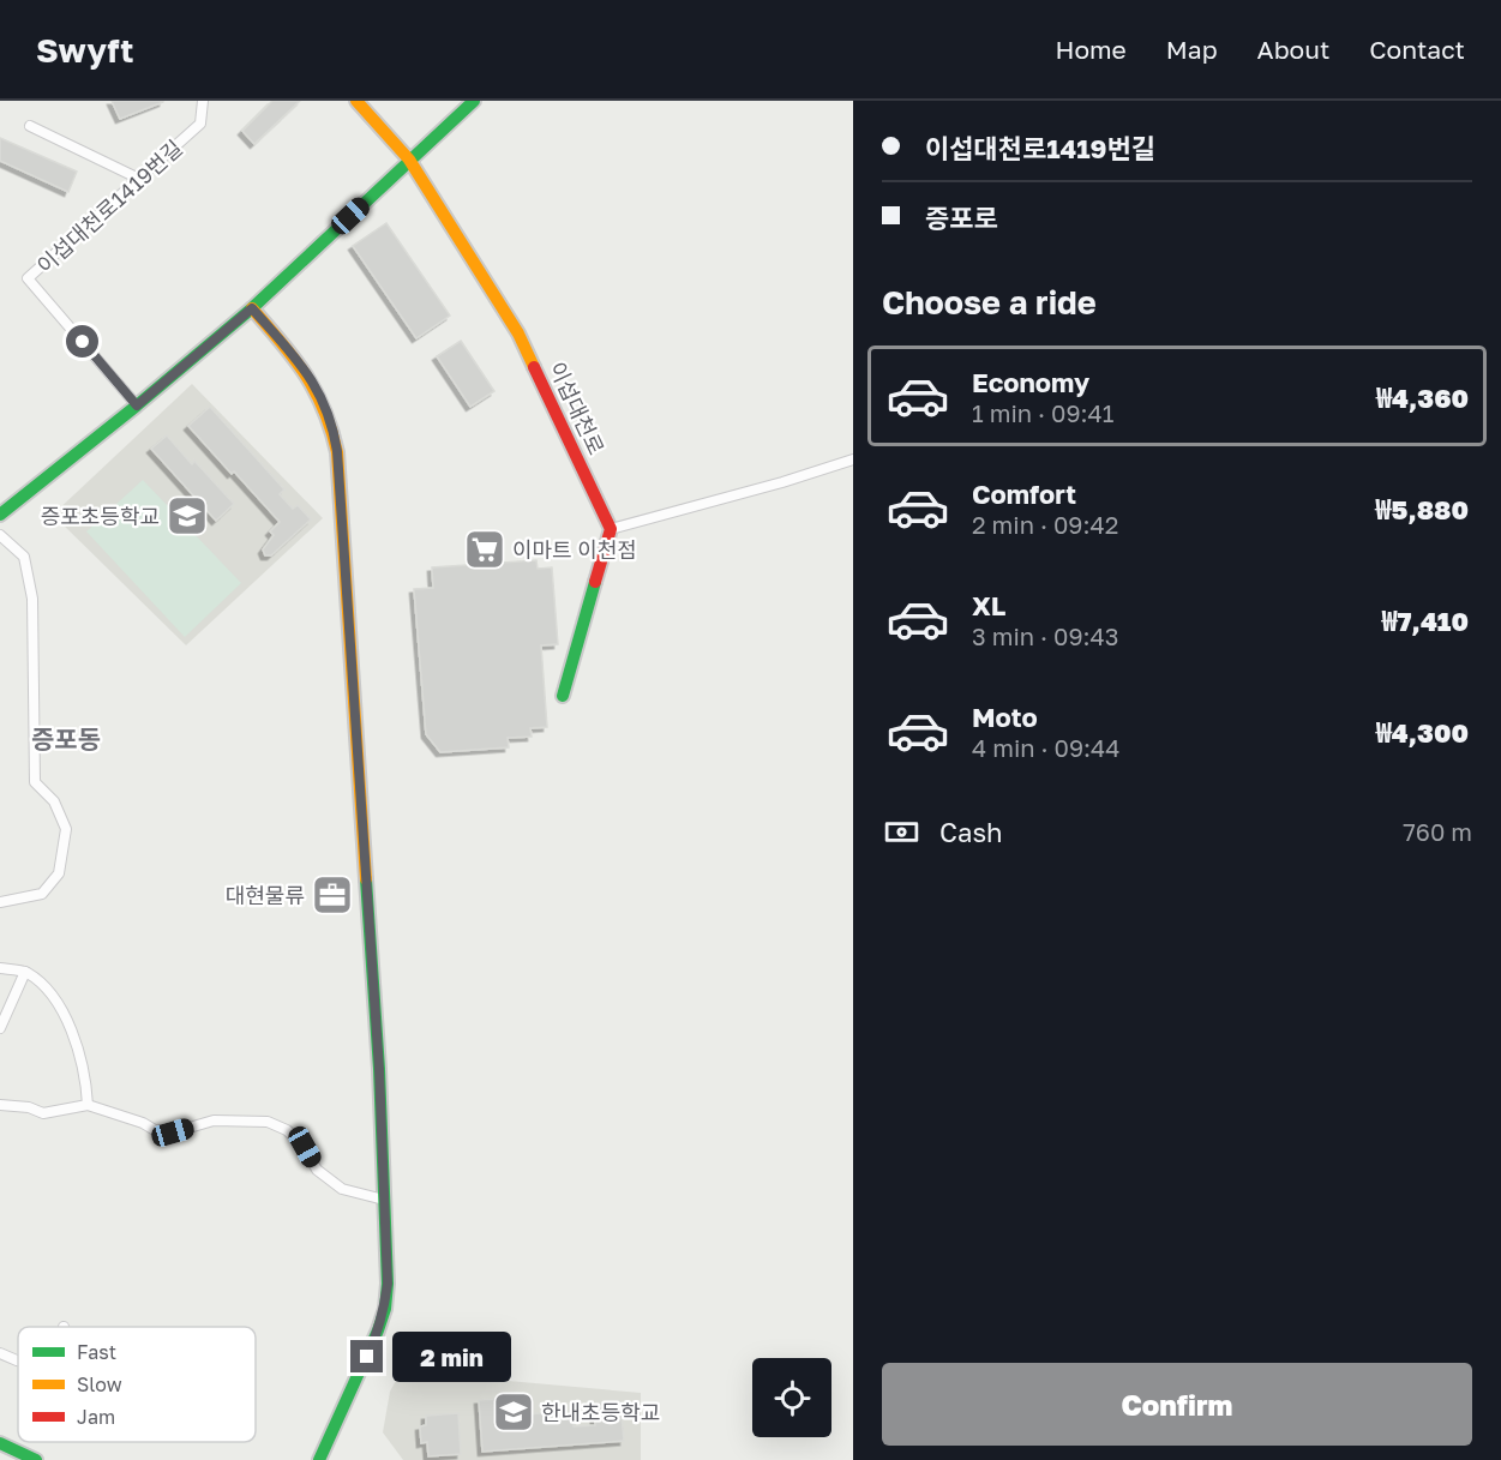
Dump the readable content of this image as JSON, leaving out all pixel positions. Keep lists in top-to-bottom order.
{
  "streets": {
    "street": ["이섭대천로1419번길", "이섭대천로"]
  },
  "districts": ["증포동"],
  "places": {
    "school or university": ["증포초등학교", "한내초등학교"],
    "supermarket": ["이마트 이천점"],
    "office": ["대현물류"]
  },
  "legend": ["Fast", "Slow", "Jam"],
  "page": {
    "header": "Swyft",
    "nav": [
      "Home",
      "Map",
      "About",
      "Contact"
    ],
    "banner": ["이섭대천로1419번길", "증포로"],
    "heading": "Choose a ride",
    "list": [
      {
        "name": "Economy",
        "note": "1 min · 09:41",
        "value": "₩4,360"
      },
      {
        "name": "Comfort",
        "note": "2 min · 09:42",
        "value": "₩5,880"
      },
      {
        "name": "XL",
        "note": "3 min · 09:43",
        "value": "₩7,410"
      },
      {
        "name": "Moto",
        "note": "4 min · 09:44",
        "value": "₩4,300"
      }
    ],
    "pay": ["Cash", "760 m"],
    "bubble": "2 min",
    "buttons": "Confirm"
  }
}
